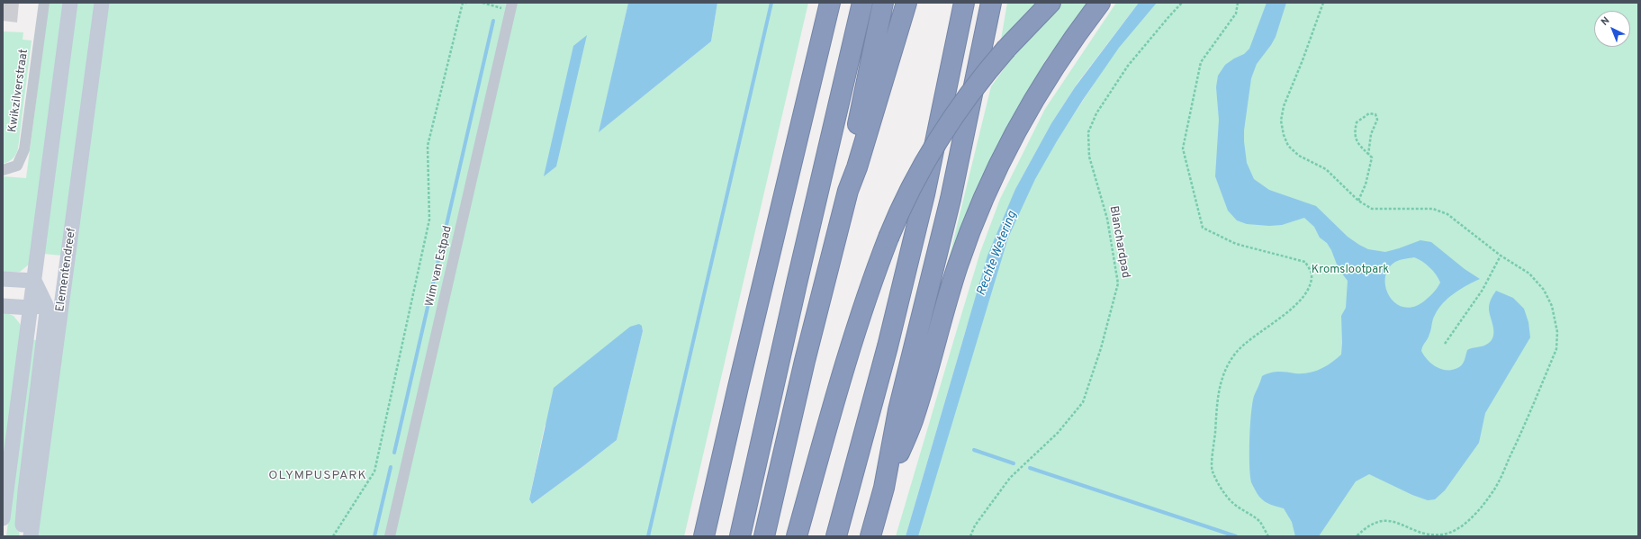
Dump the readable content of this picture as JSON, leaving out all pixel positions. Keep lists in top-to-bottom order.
{
  "streets": {
    "main road": ["Elementendreef"],
    "street": ["Kwikzilverstraat", "Wim van Estpad"],
    "path": ["Blanchardpad"]
  },
  "districts": ["OLYMPUSPARK"],
  "water": ["Rechte Wetering"],
  "parks": ["Kromslootpark"],
  "north": "top left"
}
